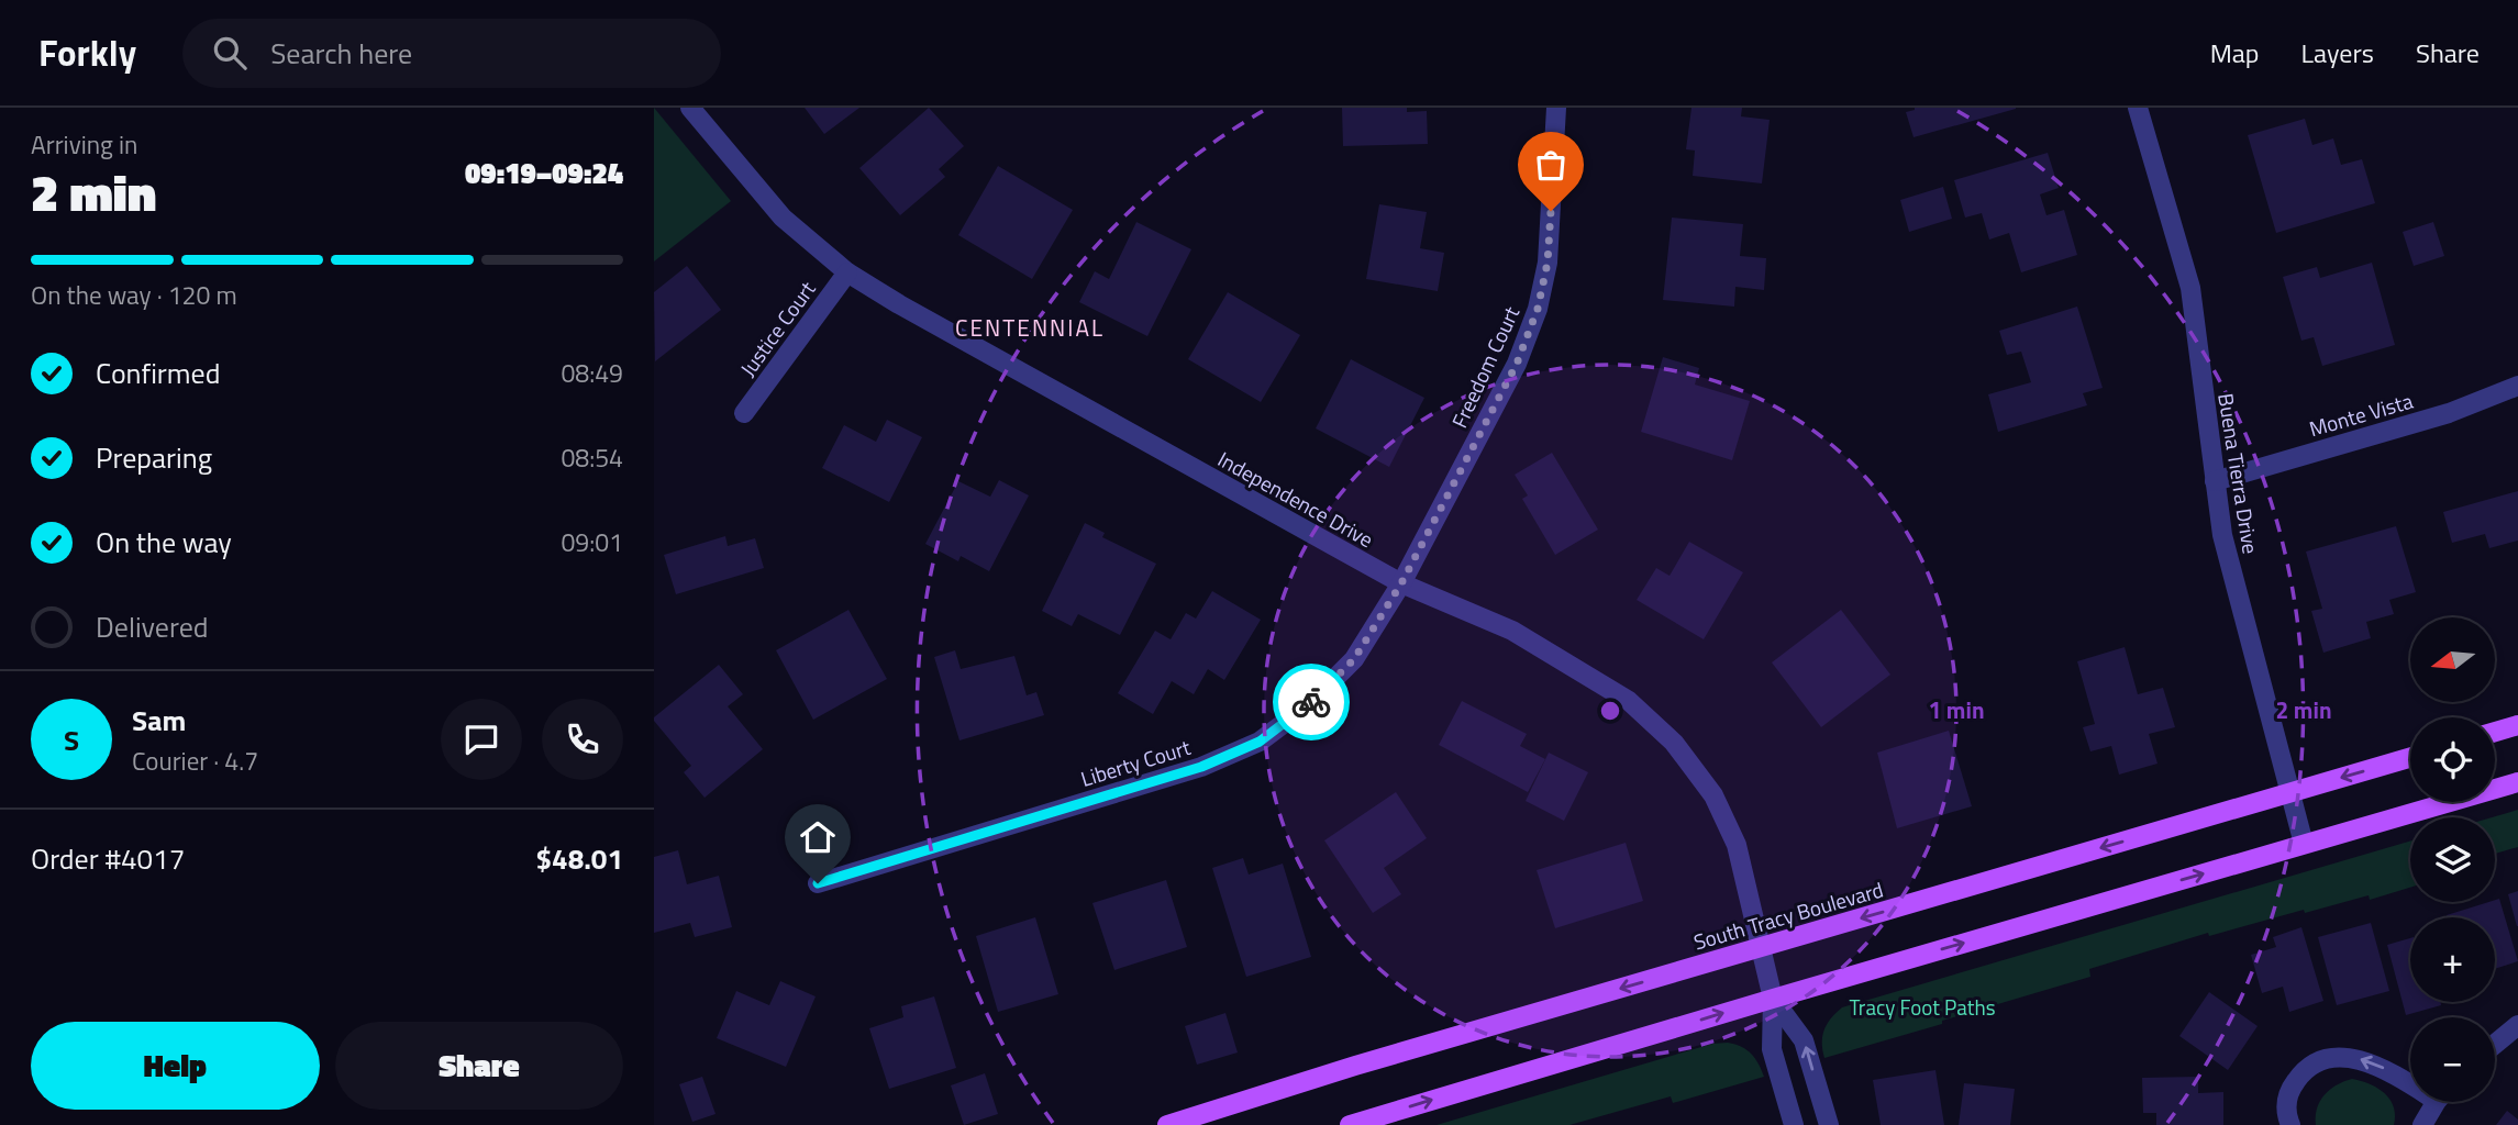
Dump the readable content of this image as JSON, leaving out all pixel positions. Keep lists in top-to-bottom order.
{
  "streets": {
    "main road": ["South Tracy Boulevard"],
    "street": [
      "Justice Court",
      "Freedom Court",
      "Monte Vista",
      "Buena Tierra Drive",
      "Independence Drive",
      "Liberty Court"
    ]
  },
  "crossings": [
    ["Justice Court", "Independence Drive"],
    ["Freedom Court", "Independence Drive"],
    ["Freedom Court", "Liberty Court"],
    ["Monte Vista", "Buena Tierra Drive"],
    ["Buena Tierra Drive", "South Tracy Boulevard"],
    ["Independence Drive", "Liberty Court"],
    ["Independence Drive", "South Tracy Boulevard"]
  ],
  "districts": ["CENTENNIAL"],
  "parks": ["Tracy Foot Paths"],
  "north": "left",
  "page": {
    "header": "Forkly",
    "search": "Search here",
    "nav": ["Map", "Layers", "Share"],
    "heading": ["2 min", "Arriving in", "09:19–09:24"],
    "panel": [
      "Sam",
      "Courier · 4.7",
      "Order #4017",
      "$48.01"
    ],
    "bar": "On the way · 120 m",
    "list": [
      ["Confirmed", "08:49"],
      ["Preparing", "08:54"],
      ["On the way", "09:01"],
      "Delivered"
    ],
    "map_buttons": ["+", "−"],
    "round": "S",
    "buttons": ["Help", "Share"]
  },
  "rings": ["1 min", "2 min"]
}
